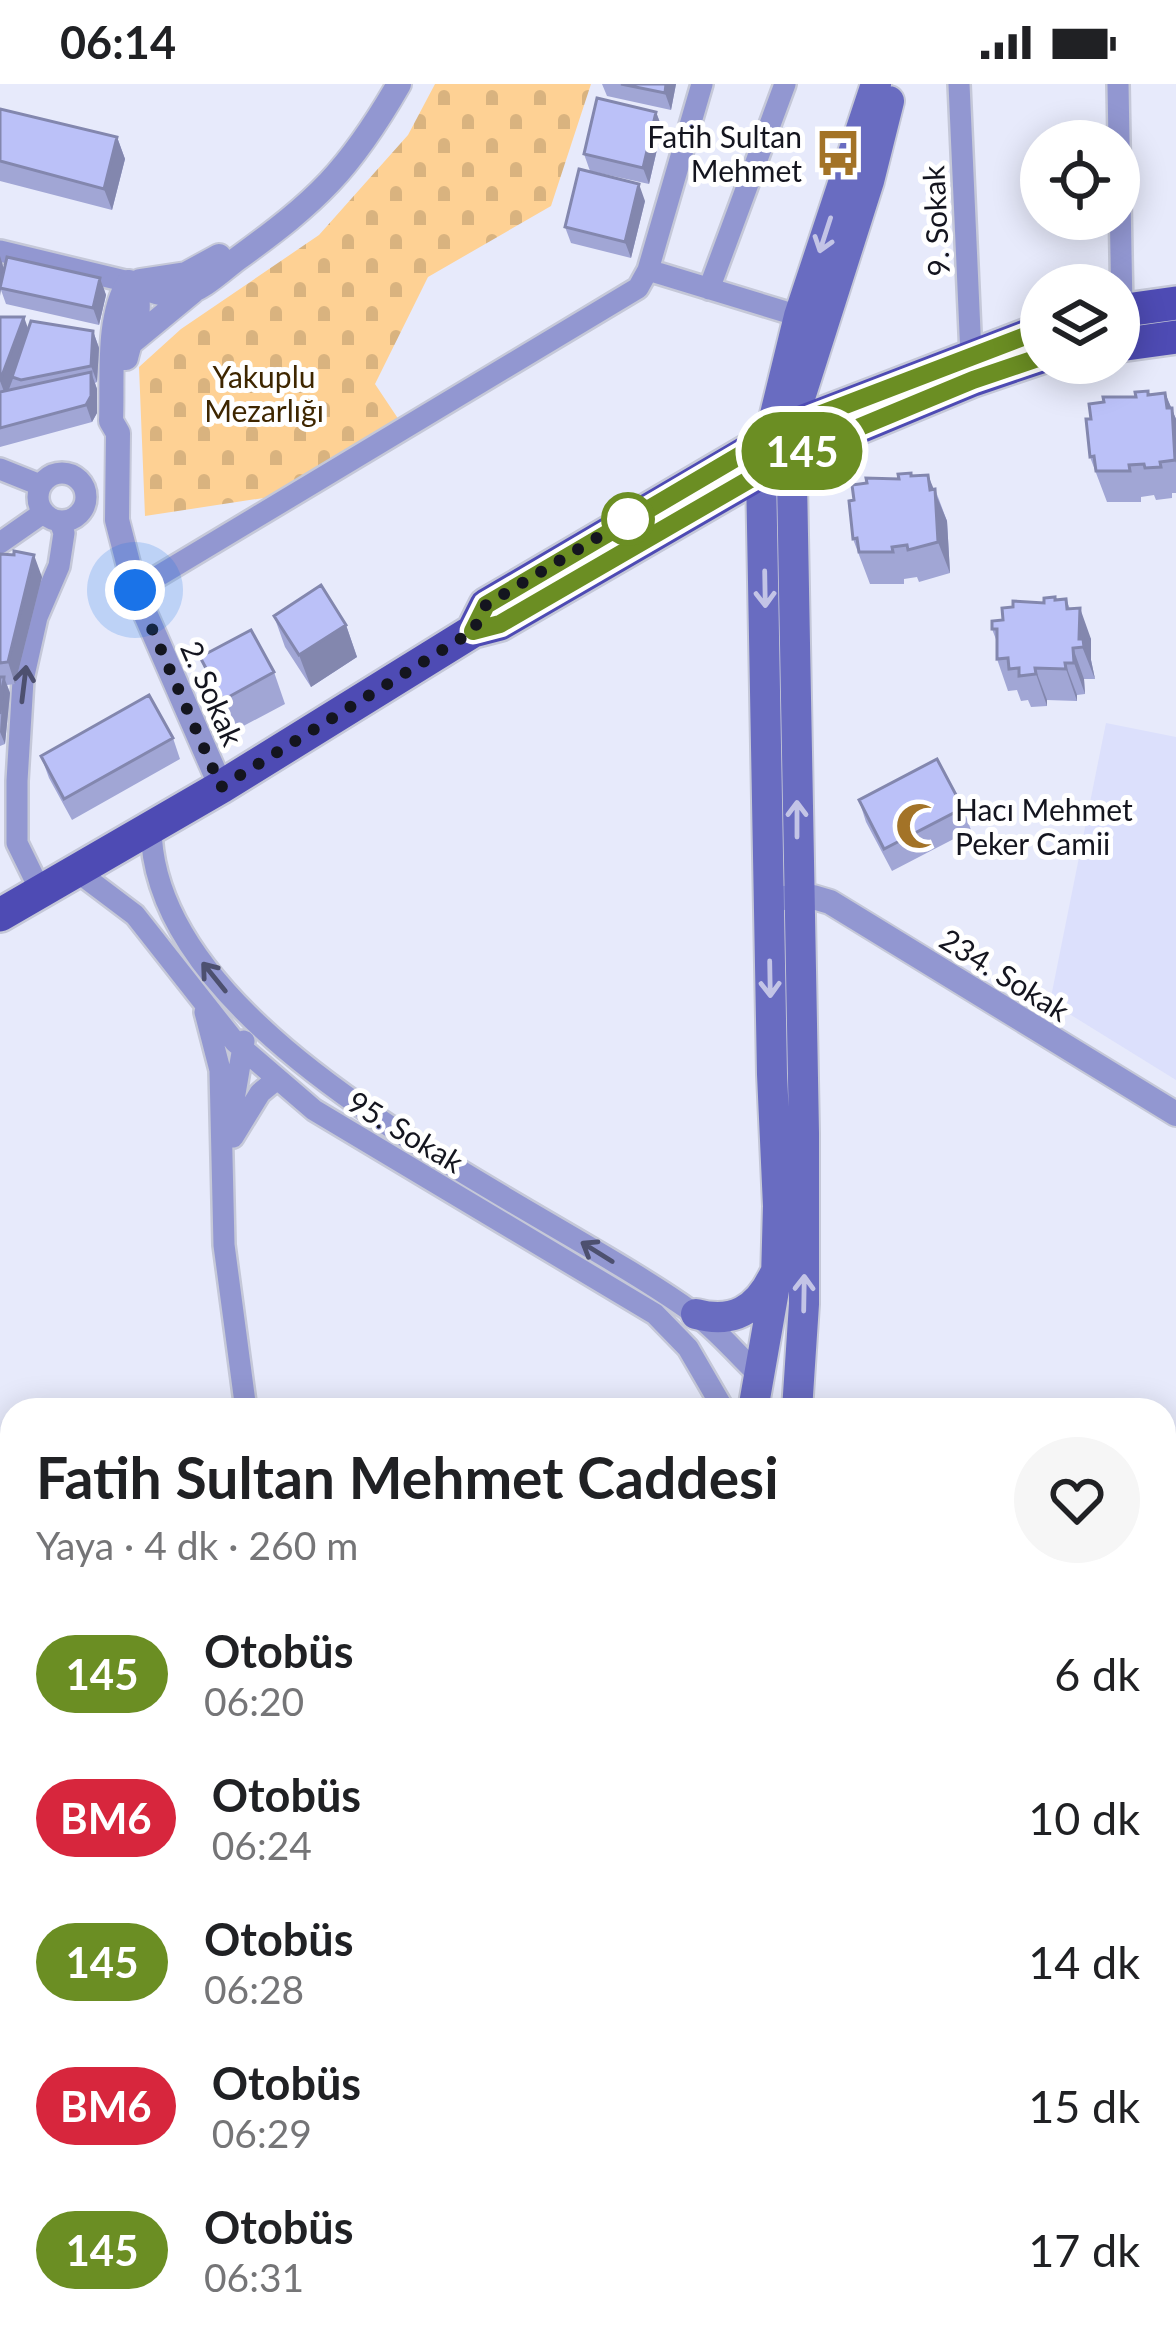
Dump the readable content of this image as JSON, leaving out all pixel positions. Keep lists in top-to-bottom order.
{
  "streets": {
    "street": [
      "9. Sokak",
      "2. Sokak",
      "234. Sokak",
      "95. Sokak"
    ]
  },
  "parks": ["Yakuplu Mezarlığı"],
  "places": {
    "bus stop": ["Fatih Sultan Mehmet"],
    "mosque": ["Hacı Mehmet Peker Camii"]
  },
  "lines": ["bus line 145"],
  "page": {
    "status": "06:14",
    "on_map": "145",
    "heading": ["Fatih Sultan Mehmet Caddesi", "Yaya · 4 dk · 260 m"],
    "list": [
      {
        "mark": "145",
        "name": "Otobüs",
        "note": "06:20",
        "value": "6 dk"
      },
      {
        "mark": "BM6",
        "name": "Otobüs",
        "note": "06:24",
        "value": "10 dk"
      },
      {
        "mark": "145",
        "name": "Otobüs",
        "note": "06:28",
        "value": "14 dk"
      },
      {
        "mark": "BM6",
        "name": "Otobüs",
        "note": "06:29",
        "value": "15 dk"
      },
      {
        "mark": "145",
        "name": "Otobüs",
        "note": "06:31",
        "value": "17 dk"
      }
    ]
  }
}
